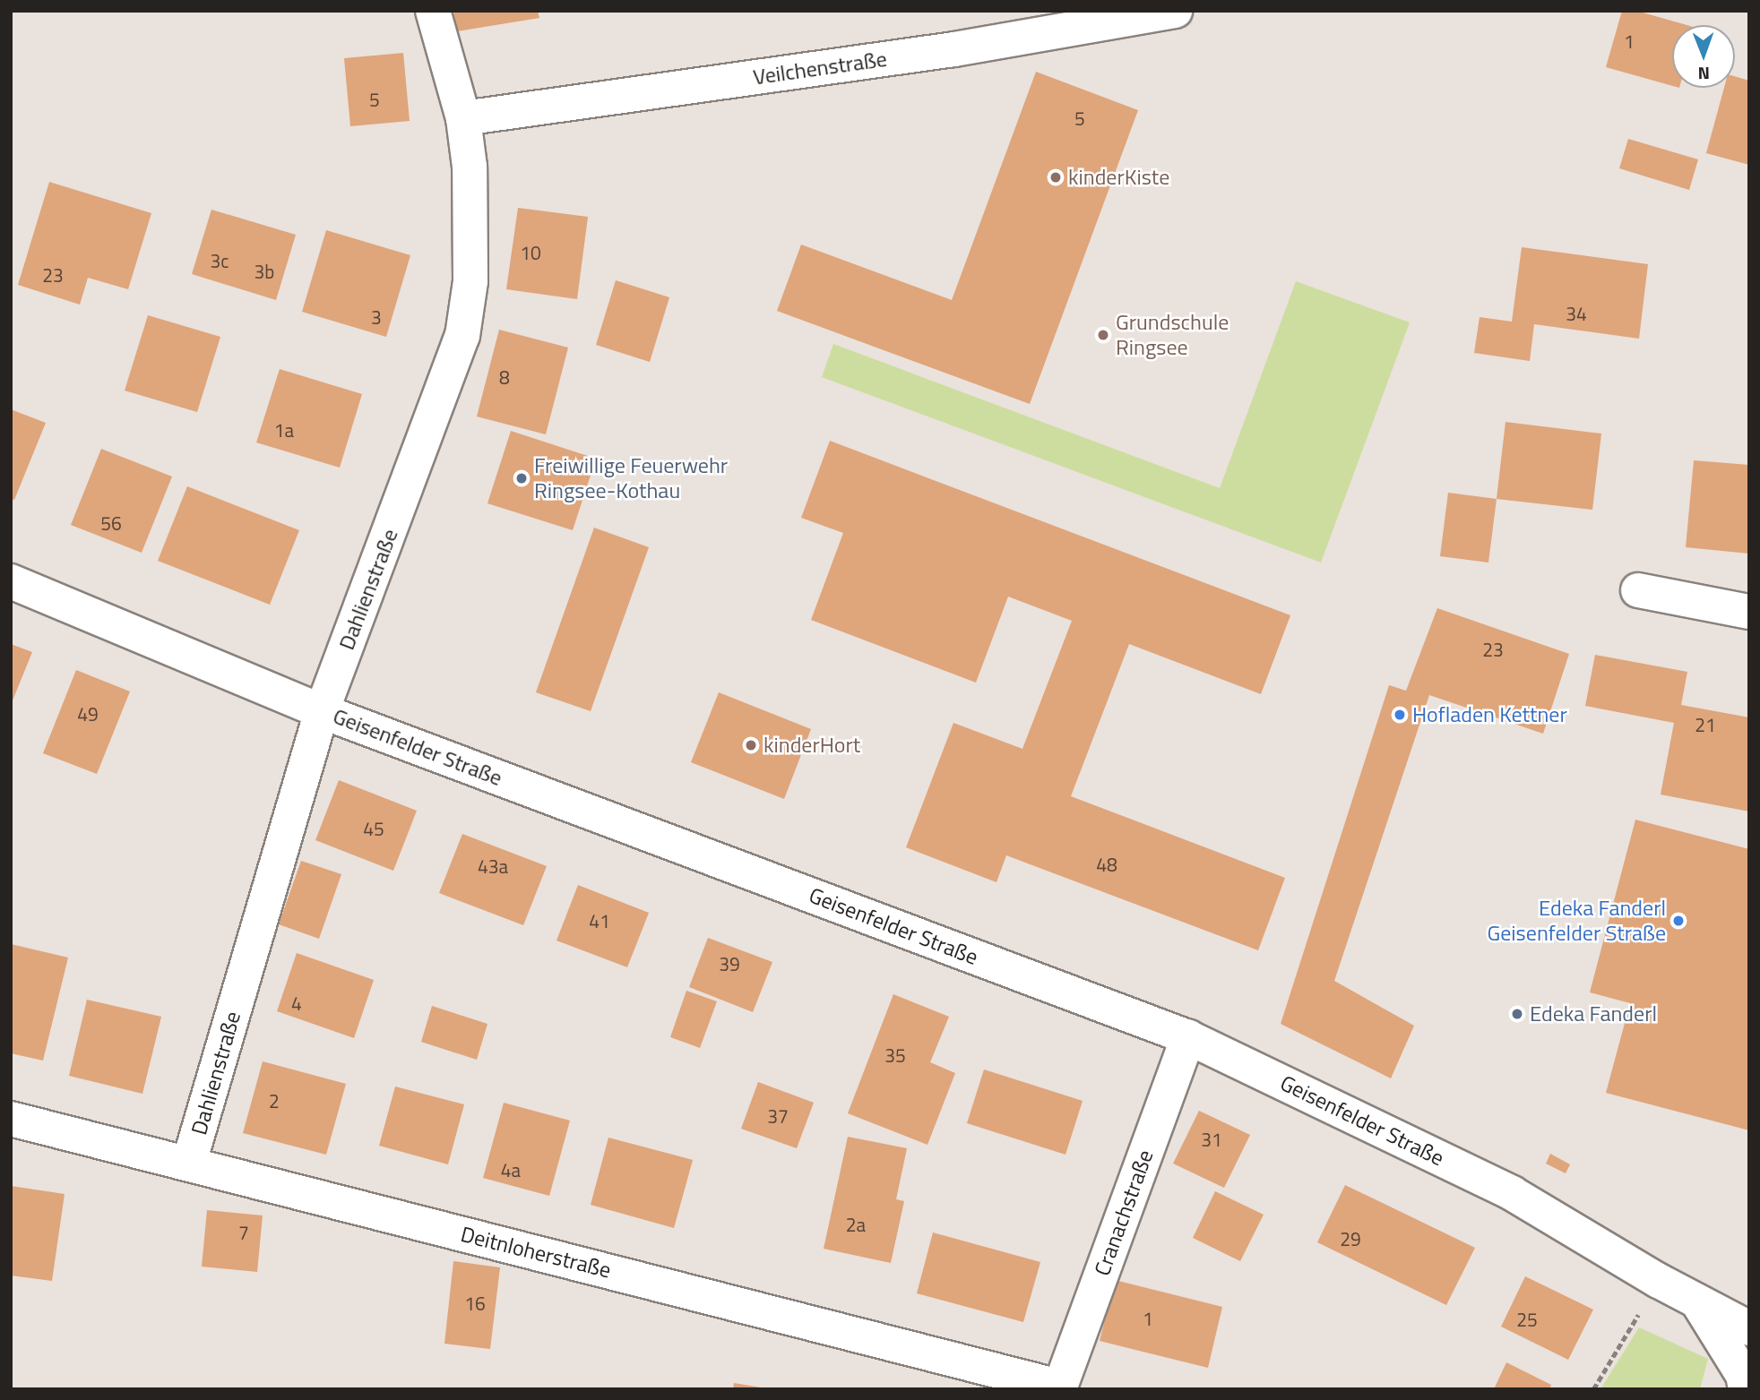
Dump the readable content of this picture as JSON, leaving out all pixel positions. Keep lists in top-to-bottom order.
{
  "streets": {
    "street": [
      "Veilchenstraße",
      "Dahlienstraße",
      "Geisenfelder Straße",
      "Cranachstraße",
      "Deitnloherstraße"
    ]
  },
  "crossings": [
    ["Veilchenstraße", "Dahlienstraße"],
    ["Dahlienstraße", "Geisenfelder Straße"],
    ["Dahlienstraße", "Deitnloherstraße"],
    ["Geisenfelder Straße", "Cranachstraße"],
    ["Cranachstraße", "Deitnloherstraße"]
  ],
  "places": [
    "kinderKiste",
    "Grundschule Ringsee",
    "Freiwillige Feuerwehr Ringsee-Kothau",
    "Hofladen Kettner",
    "kinderHort",
    "Edeka Fanderl Geisenfelder Straße",
    "Edeka Fanderl"
  ],
  "house_numbers": [
    "1",
    "5",
    "5",
    "10",
    "3c",
    "3b",
    "23",
    "34",
    "3",
    "8",
    "1a",
    "56",
    "23",
    "49",
    "21",
    "45",
    "48",
    "43a",
    "41",
    "39",
    "4",
    "35",
    "2",
    "37",
    "31",
    "4a",
    "2a",
    "7",
    "29",
    "16",
    "1",
    "25"
  ],
  "north": "bottom"
}
